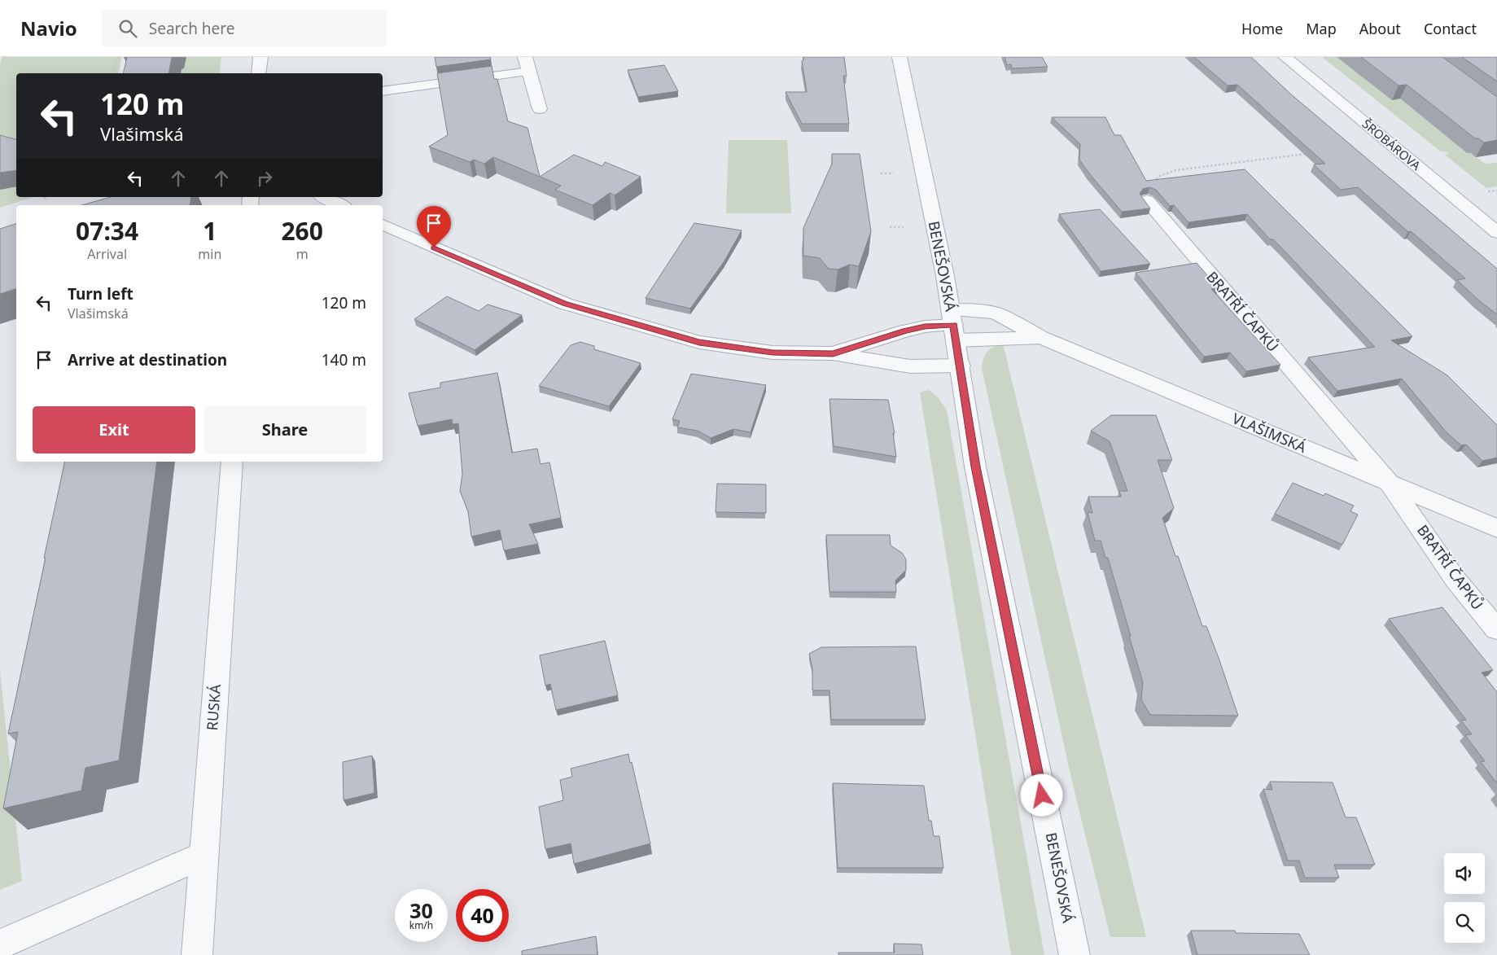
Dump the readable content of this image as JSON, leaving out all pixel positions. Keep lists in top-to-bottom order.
{
  "streets": {
    "street": [
      "ŠROBÁROVA",
      "BENEŠOVSKÁ",
      "BRATŘÍ ČAPKŮ",
      "VLAŠIMSKÁ",
      "RUSKÁ"
    ]
  },
  "crossings": [
    ["BENEŠOVSKÁ", "VLAŠIMSKÁ"],
    ["BRATŘÍ ČAPKŮ", "VLAŠIMSKÁ"]
  ],
  "page": {
    "header": "Navio",
    "search": "Search here",
    "nav": [
      "Home",
      "Map",
      "About",
      "Contact"
    ],
    "turn": ["120 m", "Vlašimská"],
    "eta": [
      "07:34",
      "Arrival",
      "1",
      "min",
      "260",
      "m"
    ],
    "list": [
      {
        "name": "Turn left",
        "note": "Vlašimská",
        "value": "120 m"
      },
      {
        "name": "Arrive at destination",
        "value": "140 m"
      }
    ],
    "buttons": ["Exit", "Share"],
    "speed": "30 km/h",
    "limit": "40"
  }
}
